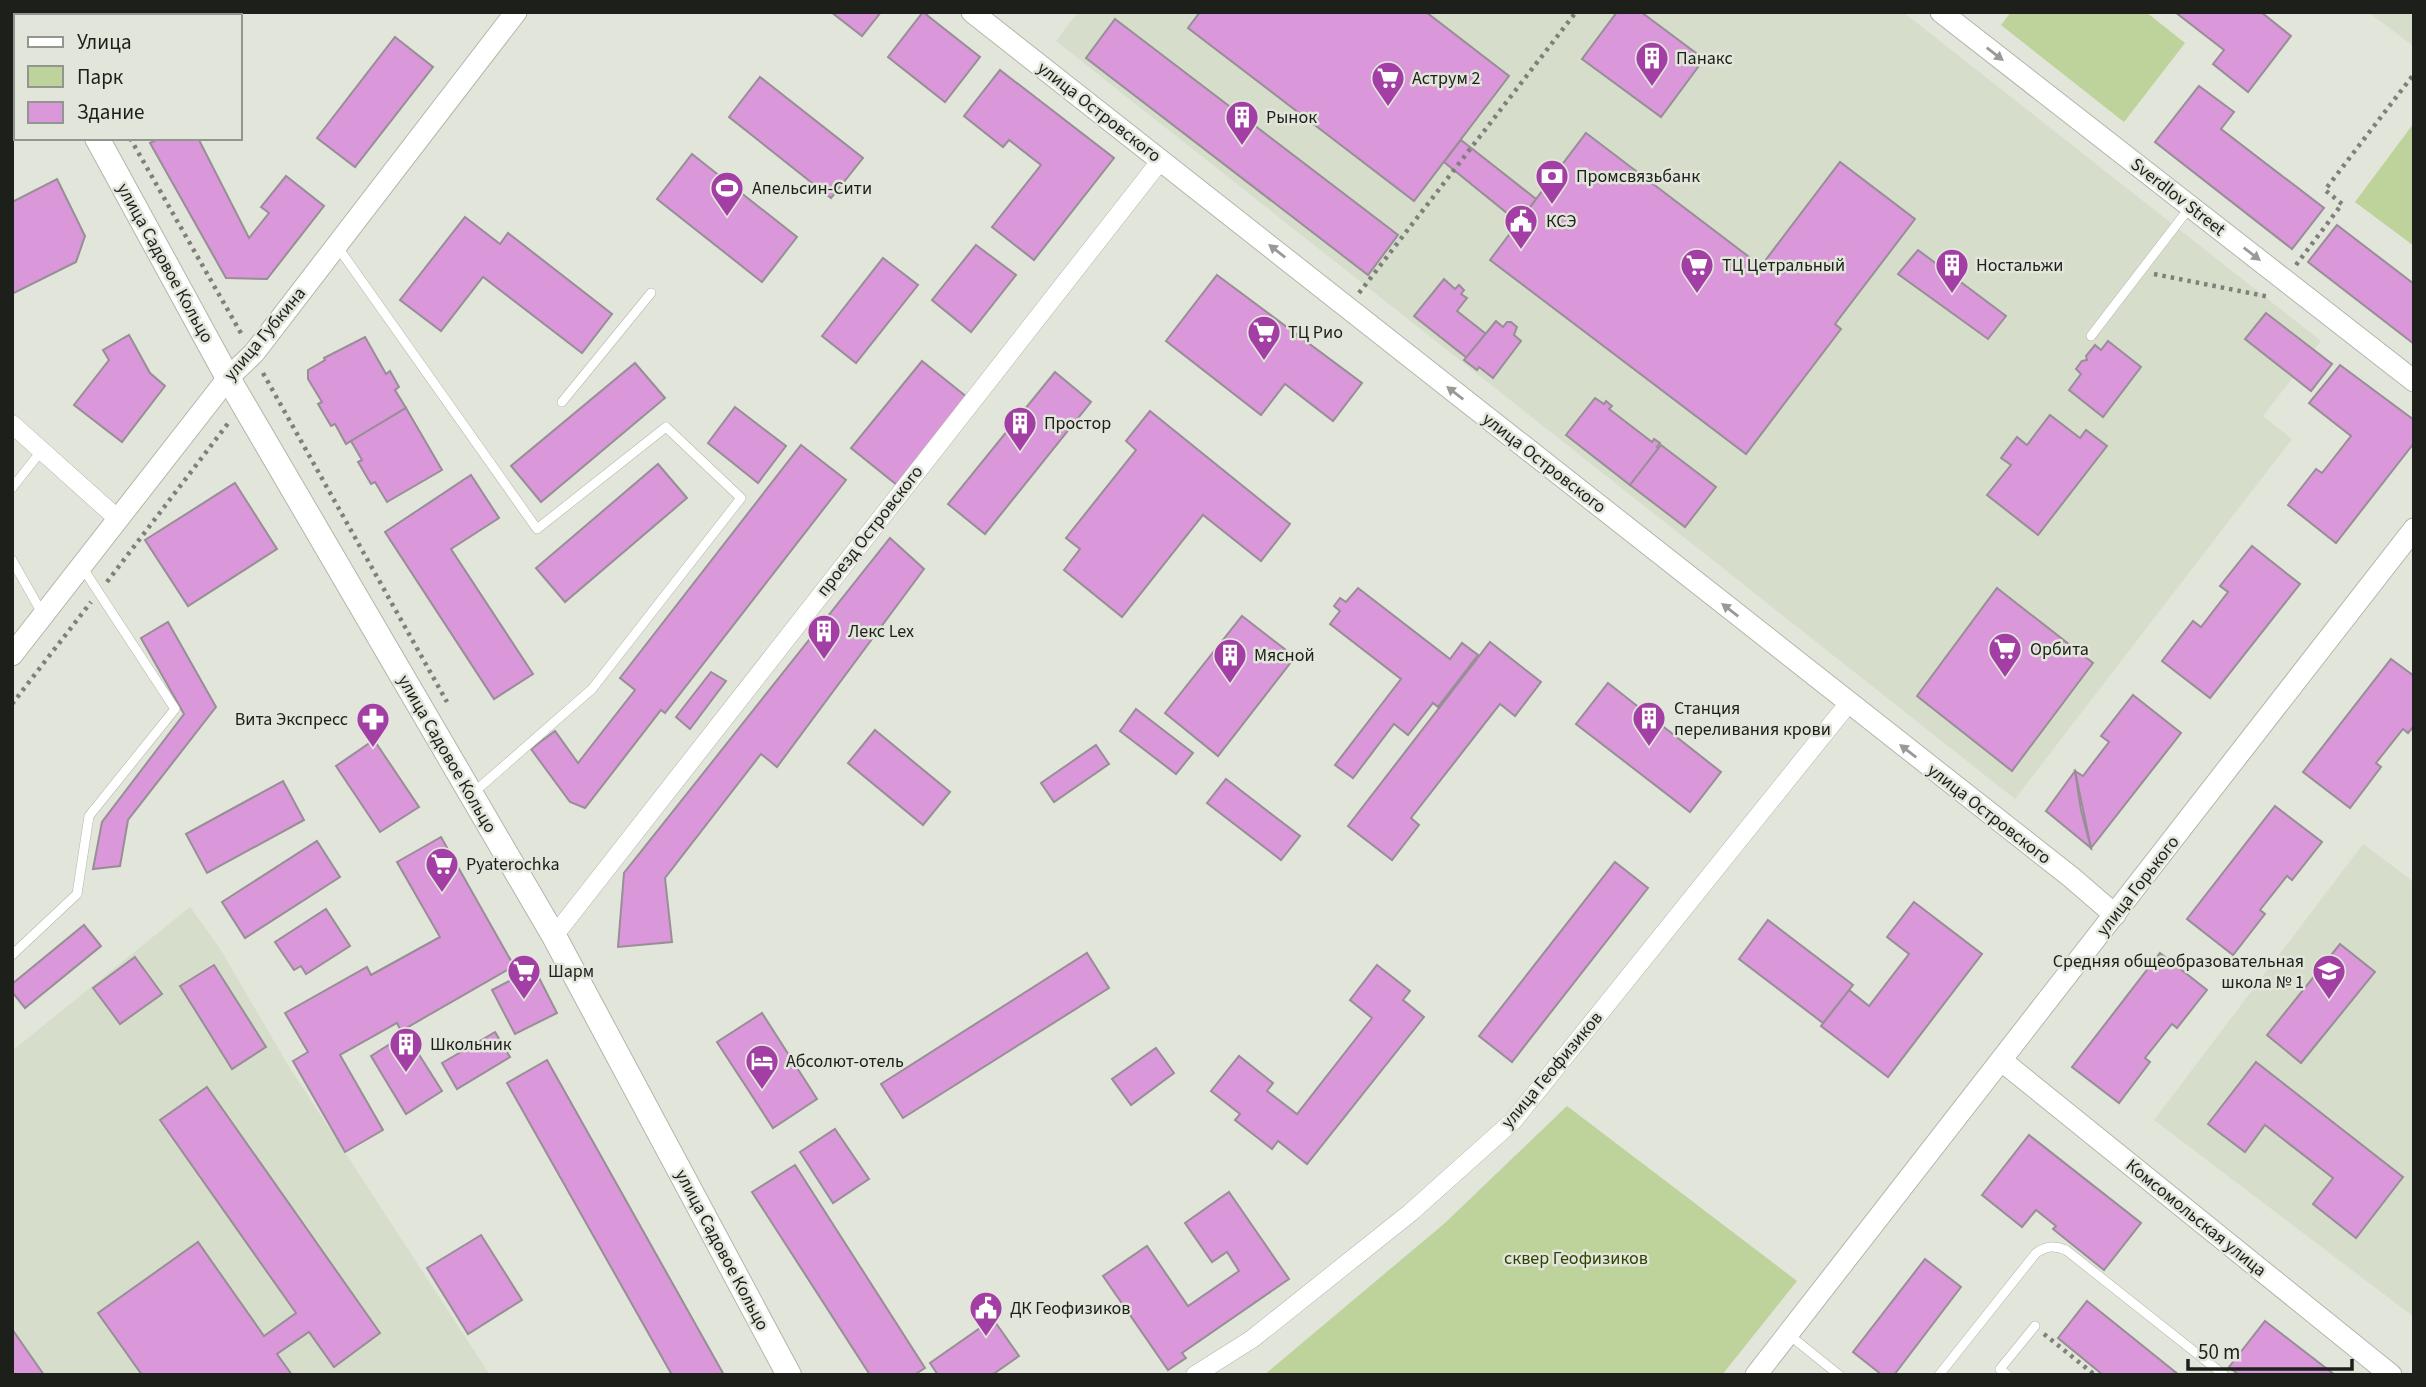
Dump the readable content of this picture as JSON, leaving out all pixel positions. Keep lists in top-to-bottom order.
{
  "streets": {
    "main road": ["улица Садовое Кольцо"],
    "street": [
      "улица Островского",
      "Sverdlov Street",
      "улица Губкина",
      "проезд Островского",
      "улица Горького",
      "улица Геофизиков",
      "Комсомольская улица"
    ]
  },
  "crossings": [
    ["улица Островского", "проезд Островского"],
    ["улица Островского", "улица Горького"],
    ["улица Островского", "улица Геофизиков"],
    ["улица Садовое Кольцо", "улица Губкина"],
    ["улица Садовое Кольцо", "проезд Островского"],
    ["улица Горького", "Комсомольская улица"]
  ],
  "one_way": ["улица Островского", "Sverdlov Street"],
  "parks": ["cквер Геофизиков"],
  "places": {
    "building": [
      "Панакс",
      "Рынок",
      "Ностальжи",
      "Простор",
      "Лекс Lex",
      "Мясной",
      "Станция переливания крови",
      "Школьник"
    ],
    "supermarket": [
      "Аструм 2",
      "ТЦ Цетральный",
      "ТЦ Рио",
      "Орбита",
      "Pyaterochka",
      "Шарм"
    ],
    "bank": ["Промсвязьбанк"],
    "sports": ["Апельсин-Сити"],
    "public building": ["КСЭ", "ДК Геофизиков"],
    "pharmacy": ["Вита Экспресс"],
    "school or university": ["Средняя общеобразовательная школа № 1"],
    "hotel": ["Абсолют-отель"]
  },
  "legend": ["Улица", "Парк", "Здание"],
  "scale_bar": "50 m"
}
